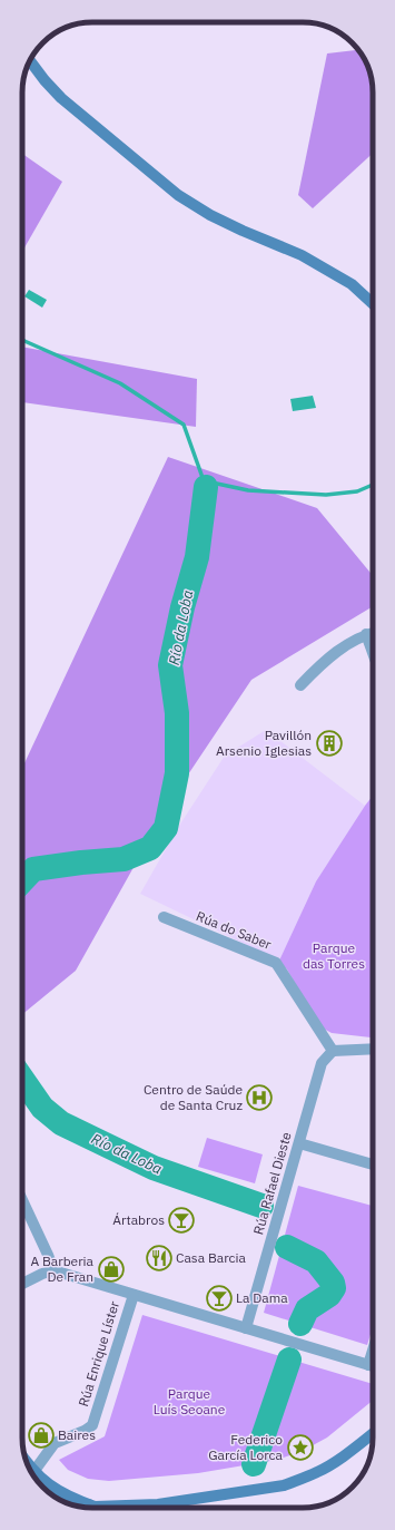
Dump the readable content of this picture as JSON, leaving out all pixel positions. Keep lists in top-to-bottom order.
{
  "streets": {
    "street": ["Rúa do Saber", "Rúa Rafael Dieste", "Rúa Enrique Líster"]
  },
  "crossings": [
    ["Rúa do Saber", "Rúa Rafael Dieste"]
  ],
  "water": ["Río da Loba"],
  "parks": ["Parque das Torres", "Parque Luís Seoane"],
  "places": {
    "building": ["Pavillón Arsenio Iglesias"],
    "hospital": ["Centro de Saúde de Santa Cruz"],
    "bar": ["Ártabros", "La Dama"],
    "restaurant": ["Casa Barcia"],
    "shop": ["A Barberia De Fran", "Baires"],
    "place": ["Federico García Lorca"]
  }
}
